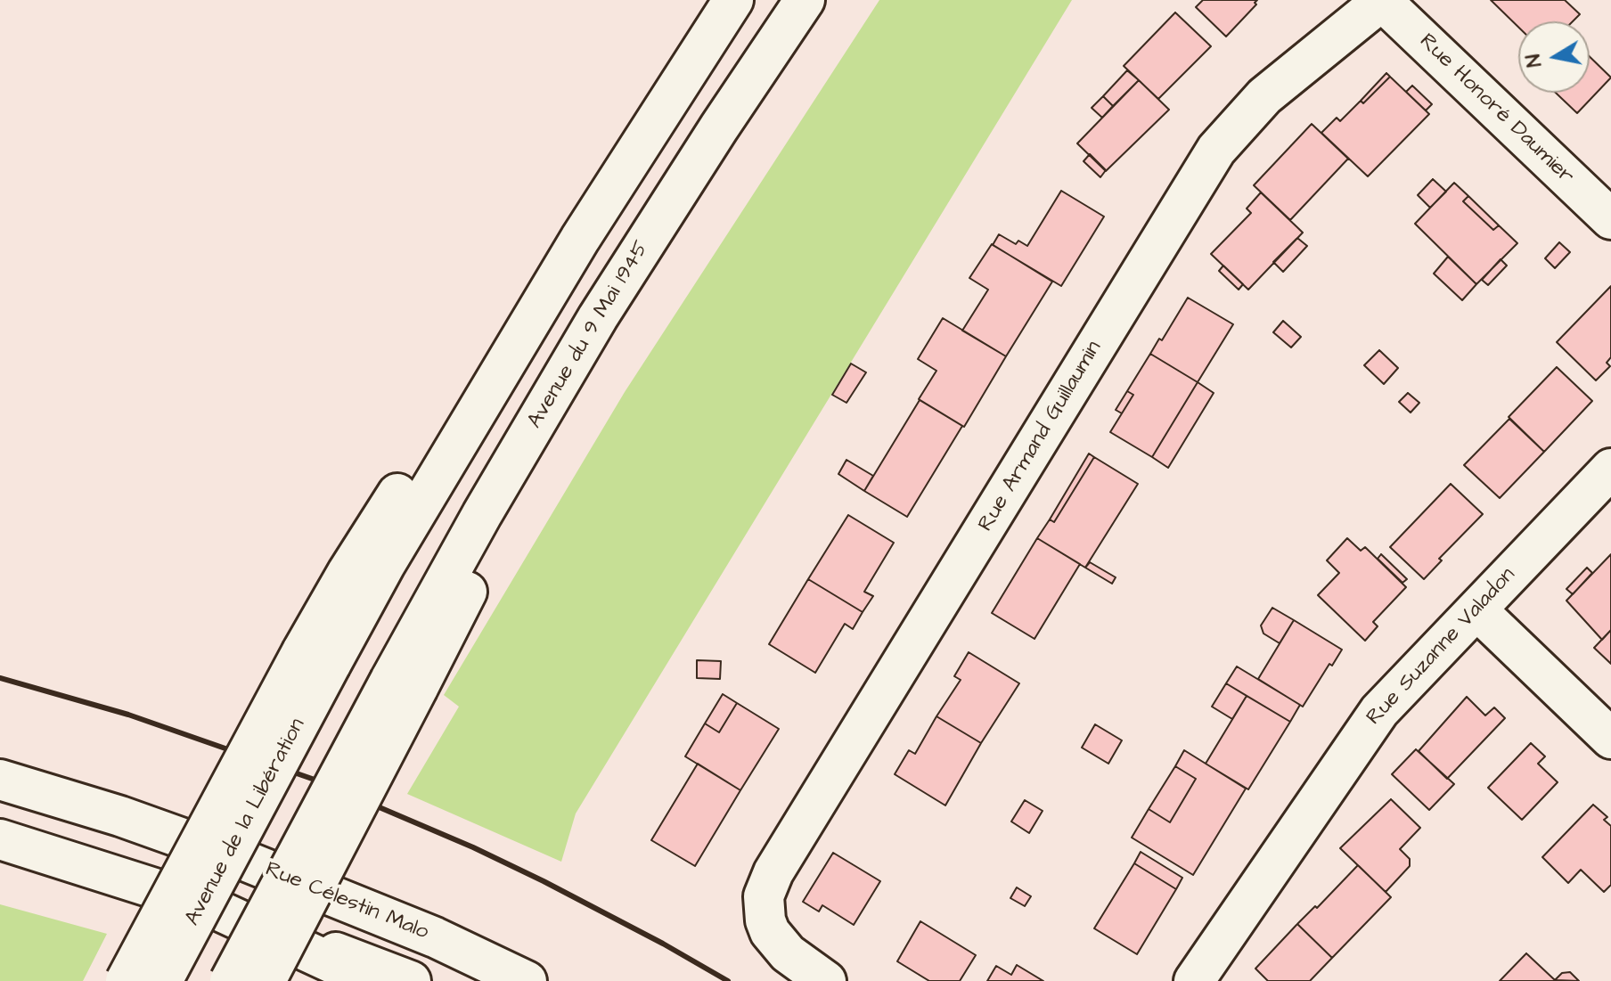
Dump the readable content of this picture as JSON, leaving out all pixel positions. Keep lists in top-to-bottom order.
{
  "streets": {
    "main road": [
      "Rue Honoré Daumier",
      "Avenue du 9 Mai 1945",
      "Rue Armand Guillaumin",
      "Rue Suzanne Valadon",
      "Avenue de la Libération",
      "Rue Célestin Malo"
    ]
  },
  "crossings": [
    ["Rue Honoré Daumier", "Rue Armand Guillaumin"]
  ],
  "north": "left"
}
